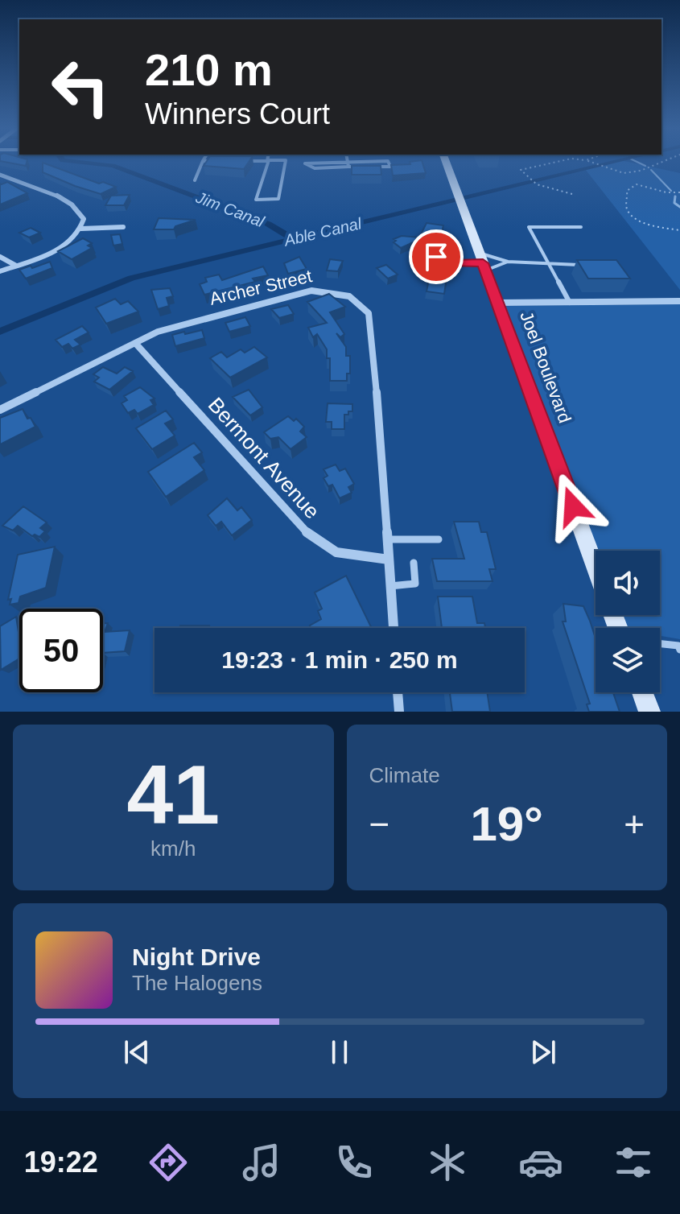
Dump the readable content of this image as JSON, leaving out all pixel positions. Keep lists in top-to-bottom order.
{
  "streets": {
    "main road": ["Joel Boulevard"],
    "street": ["Archer Street", "Bermont Avenue"]
  },
  "crossings": [
    ["Archer Street", "Bermont Avenue"]
  ],
  "water": ["Jim Canal", "Able Canal"],
  "page": {
    "turn": ["210 m", "Winners Court"],
    "limit": "50",
    "trip": "19:23 · 1 min · 250 m",
    "tile": [
      ["41", "km/h"],
      "Climate"
    ],
    "heat": ["−", "19°", "+"],
    "song": ["Night Drive", "The Halogens"],
    "tabs": "19:22"
  }
}
